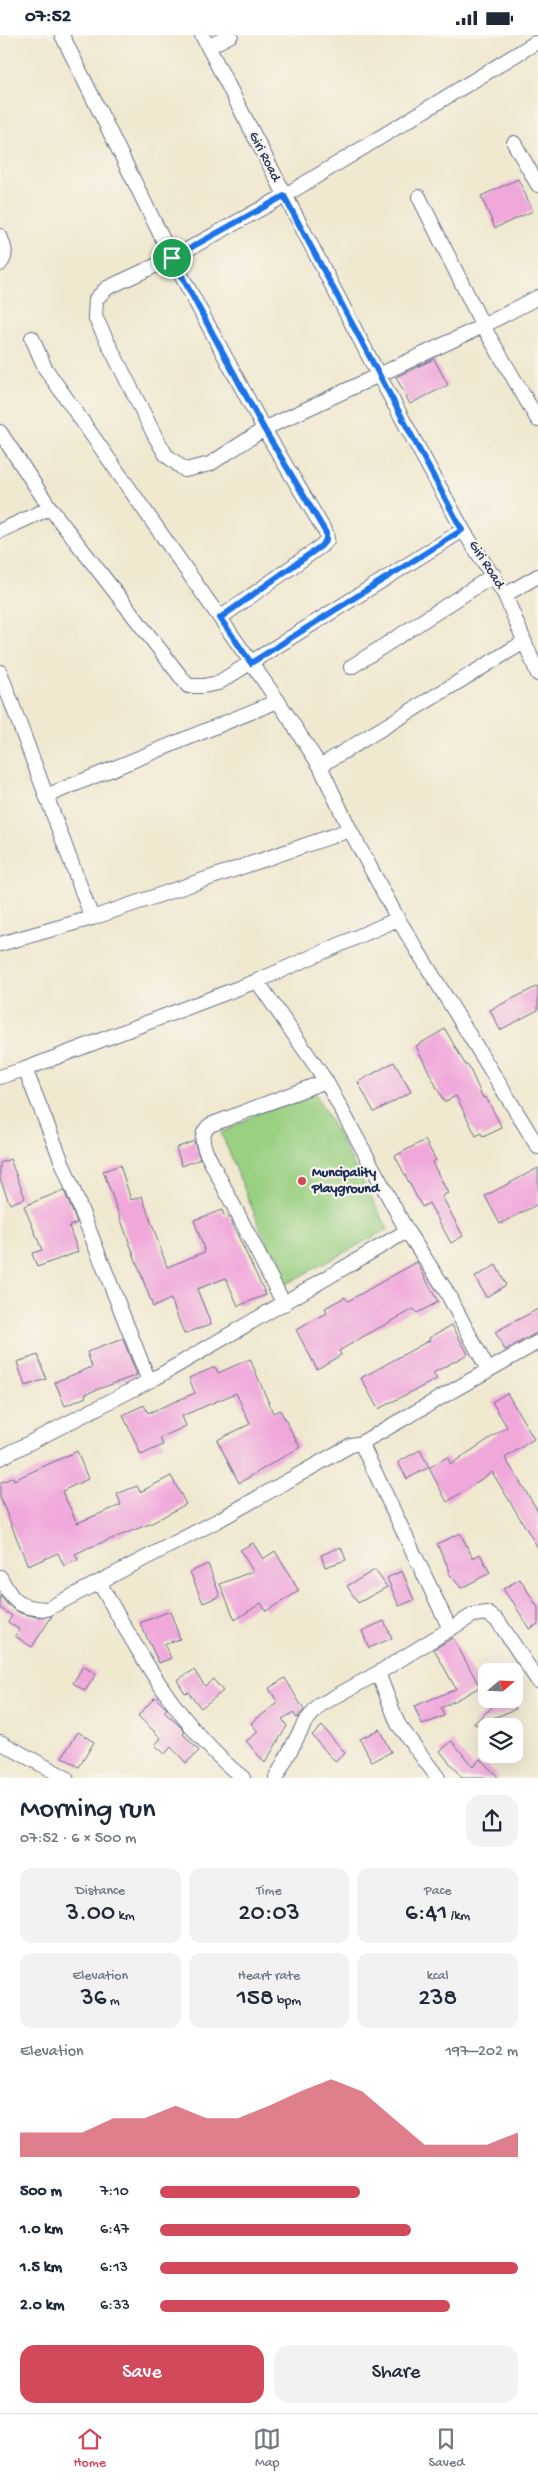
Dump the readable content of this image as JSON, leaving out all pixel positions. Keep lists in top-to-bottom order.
{
  "streets": {
    "street": ["Giri Road"]
  },
  "places": ["Muncipality Playground"],
  "north": "right",
  "page": {
    "status": "07:52",
    "heading": ["Morning run", "07:52 · 6 × 500 m"],
    "stats": [
      ["Distance", "3.00 km"],
      ["Time", "20:03"],
      ["Pace", "6:41 /km"],
      ["Elevation", "36 m"],
      ["Heart rate", "158 bpm"],
      ["kcal", "238"]
    ],
    "chart": ["Elevation", "197–202 m"],
    "list": [
      {
        "name": "500 m",
        "note": "7:10"
      },
      {
        "name": "1.0 km",
        "note": "6:47"
      },
      {
        "name": "1.5 km",
        "note": "6:13"
      },
      {
        "name": "2.0 km",
        "note": "6:33"
      }
    ],
    "buttons": ["Save", "Share"],
    "tabs": ["Home", "Map", "Saved"]
  }
}
